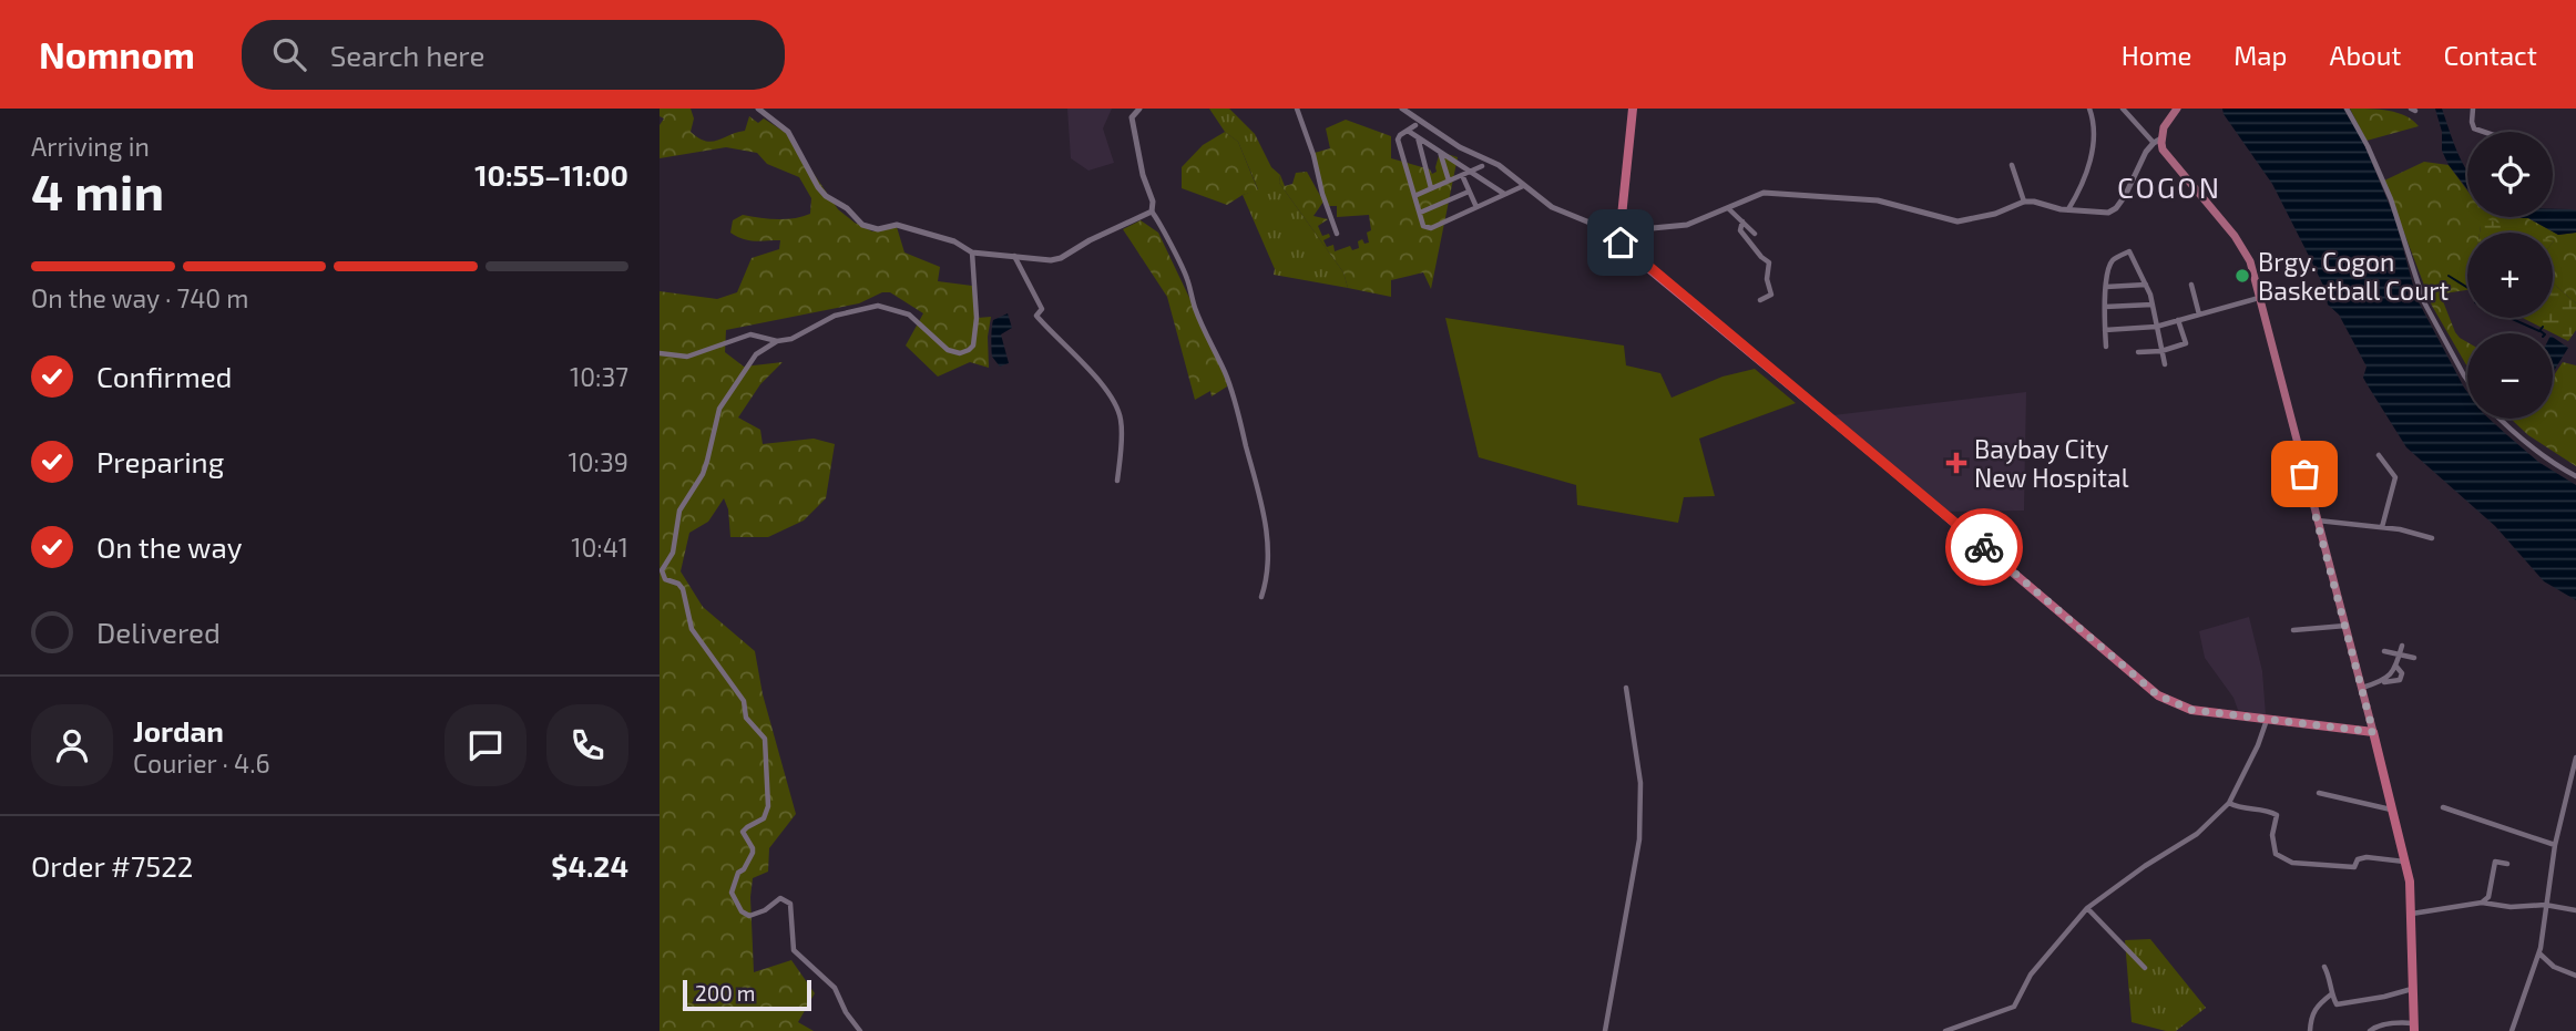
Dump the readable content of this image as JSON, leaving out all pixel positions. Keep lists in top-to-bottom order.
{
  "districts": ["COGON"],
  "places": {
    "other": ["Brgy. Cogon Basketball Court"],
    "health": ["Baybay City New Hospital"]
  },
  "scale_bar": "200 m",
  "page": {
    "header": "Nomnom",
    "search": "Search here",
    "nav": [
      "Home",
      "Map",
      "About",
      "Contact"
    ],
    "heading": ["4 min", "Arriving in", "10:55–11:00"],
    "panel": [
      "Jordan",
      "Courier · 4.6",
      "Order #7522",
      "$4.24"
    ],
    "map_buttons": ["+", "−"],
    "bar": "On the way · 740 m",
    "list": [
      ["Confirmed", "10:37"],
      ["Preparing", "10:39"],
      ["On the way", "10:41"],
      "Delivered"
    ],
    "scale": "200 m"
  }
}
